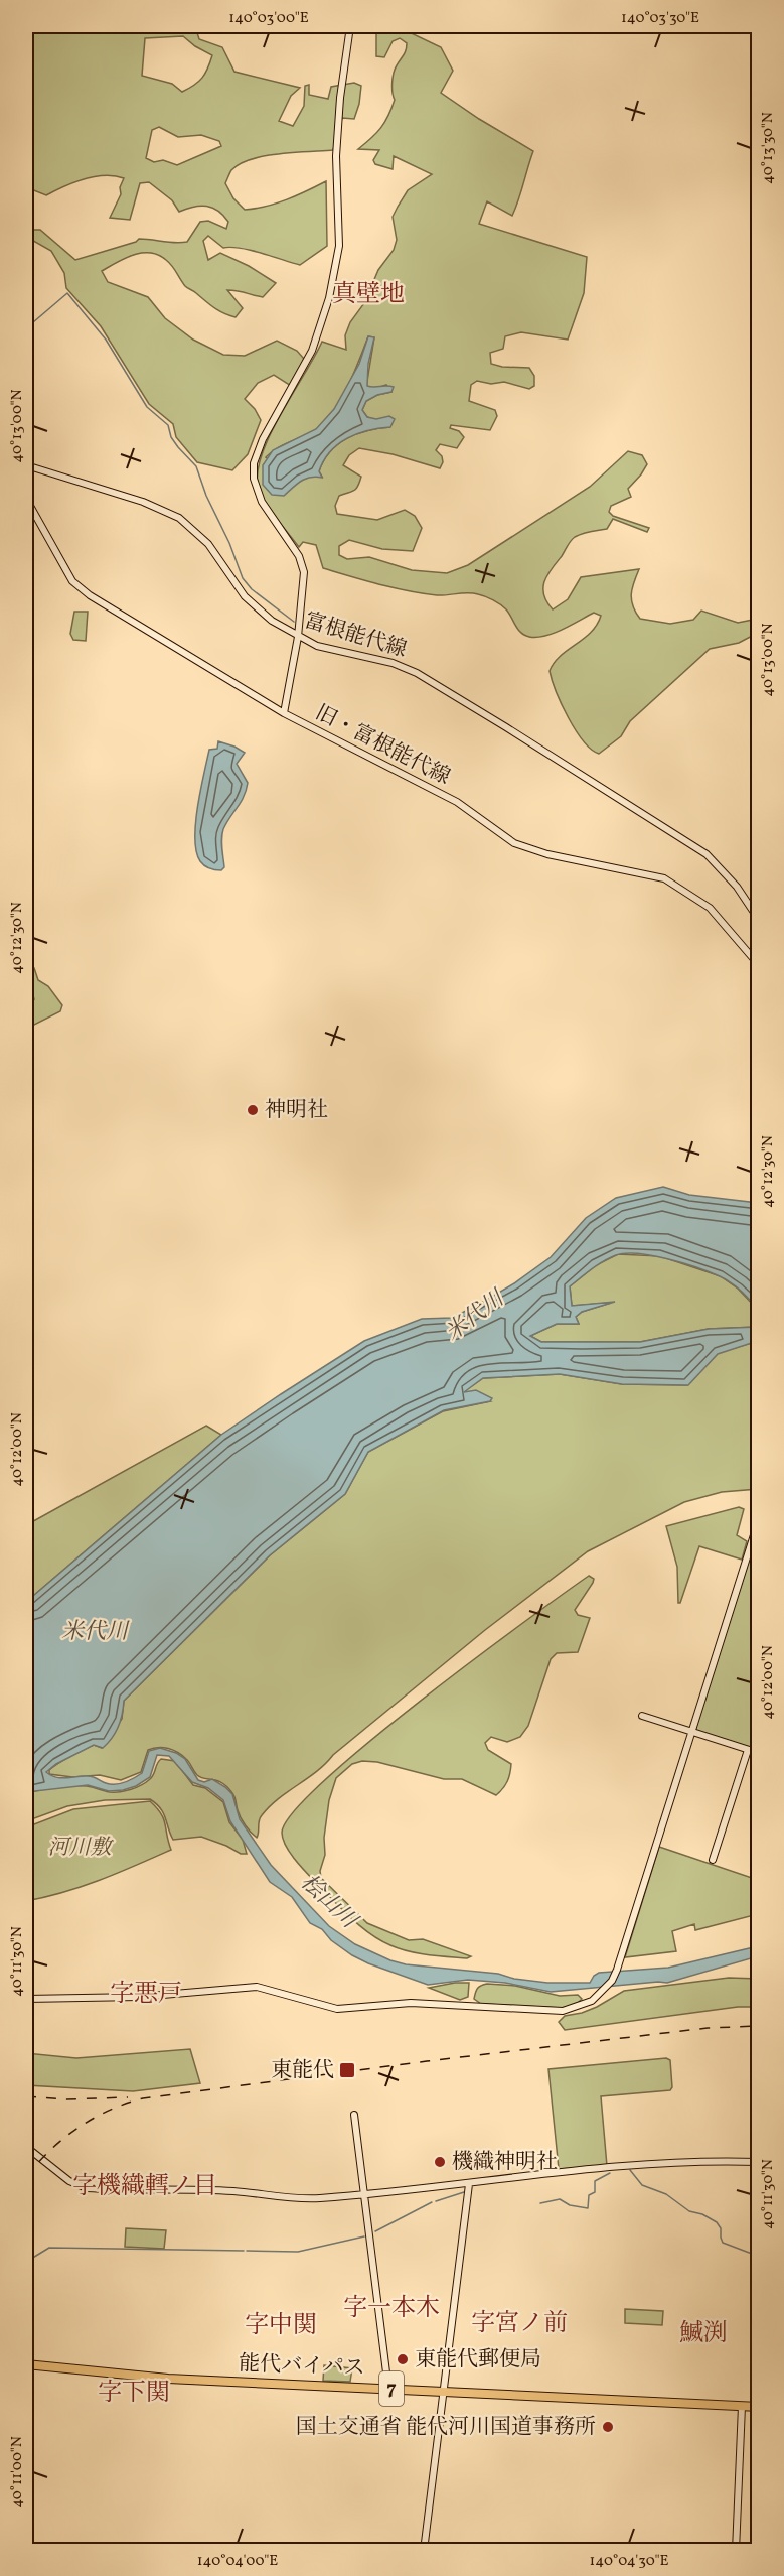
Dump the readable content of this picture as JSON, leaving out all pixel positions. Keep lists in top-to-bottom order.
{
  "streets": {
    "highway": ["能代バイパス", "7"],
    "street": ["富根能代線", "旧・富根能代線"]
  },
  "districts": [
    "真壁地",
    "字悪戸",
    "字機織轌ノ目",
    "字一本木",
    "字宮ノ前",
    "字中関",
    "鰄渕",
    "字下関"
  ],
  "water": ["米代川", "桧山川"],
  "parks": ["河川敷"],
  "places": {
    "other": [
      "神明社",
      "機織神明社",
      "東能代郵便局",
      "国土交通省 能代河川国道事務所"
    ],
    "transit": ["東能代"]
  },
  "coordinates": [
    "140°03'00\"E",
    "140°03'30\"E",
    "40°13'30\"N",
    "40°13'00\"N",
    "40°12'30\"N",
    "40°12'00\"N",
    "40°11'30\"N",
    "40°11'00\"N",
    "140°04'00\"E",
    "140°04'30\"E"
  ]
}
